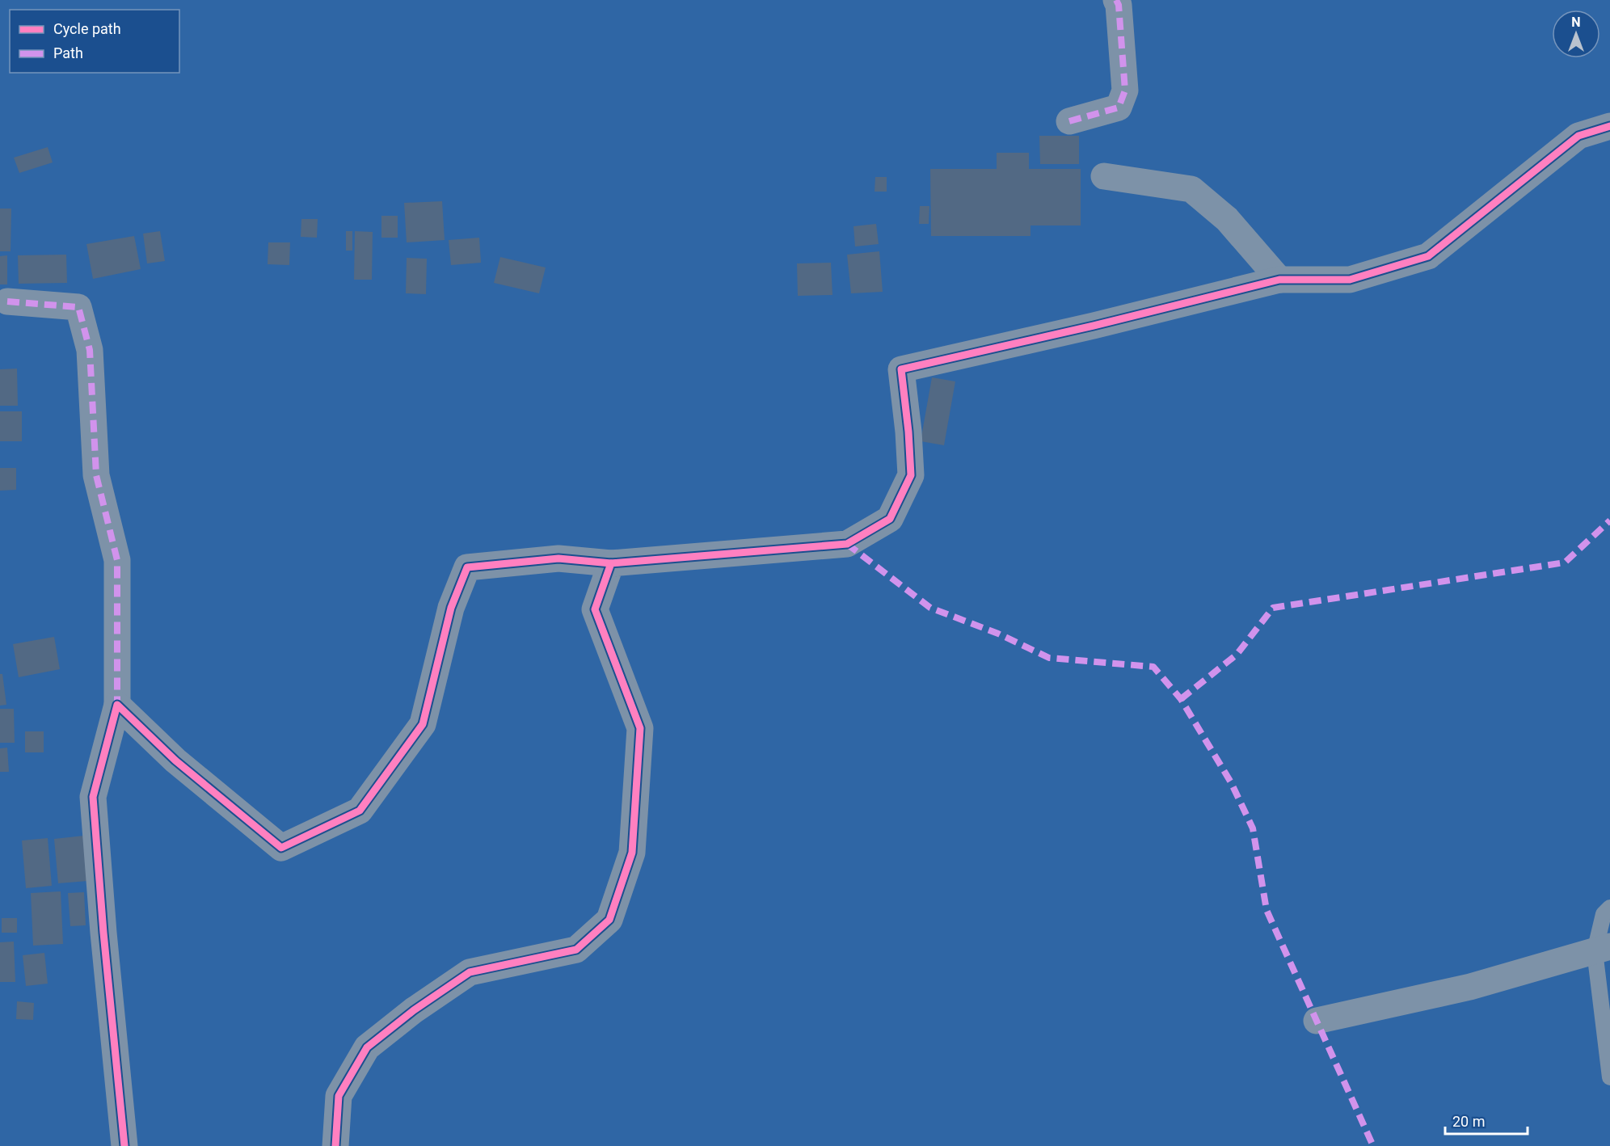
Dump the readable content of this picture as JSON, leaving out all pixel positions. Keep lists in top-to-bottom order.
{
  "legend": ["Cycle path", "Path"],
  "scale_bar": "20 m",
  "north": "top"
}
